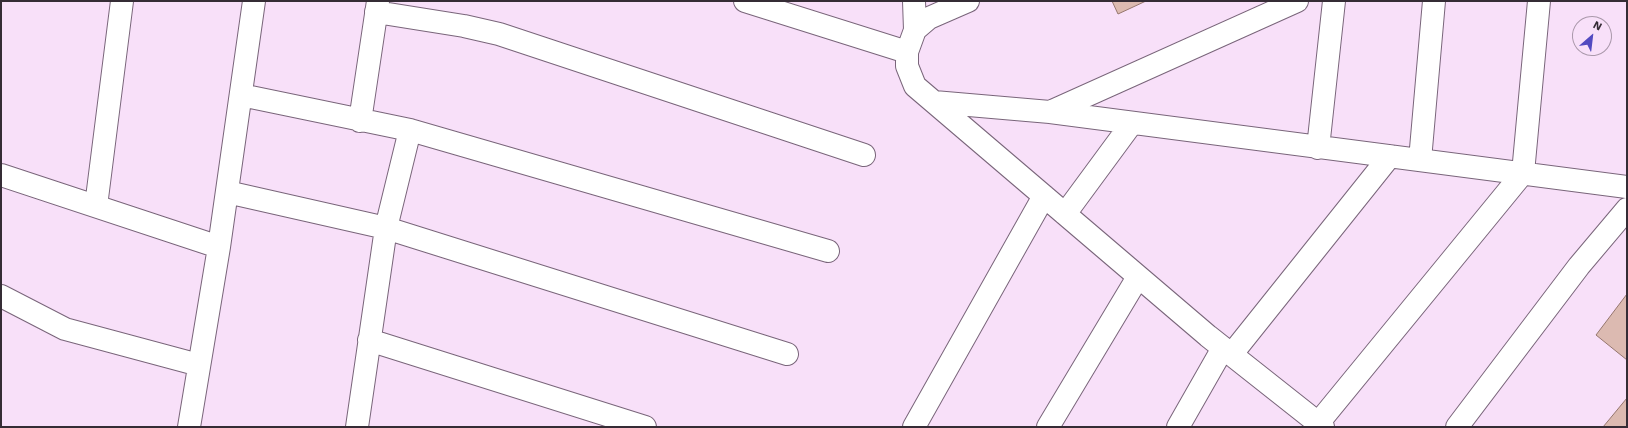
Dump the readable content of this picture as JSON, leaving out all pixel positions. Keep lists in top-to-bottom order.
{
  "north": "top right"
}
